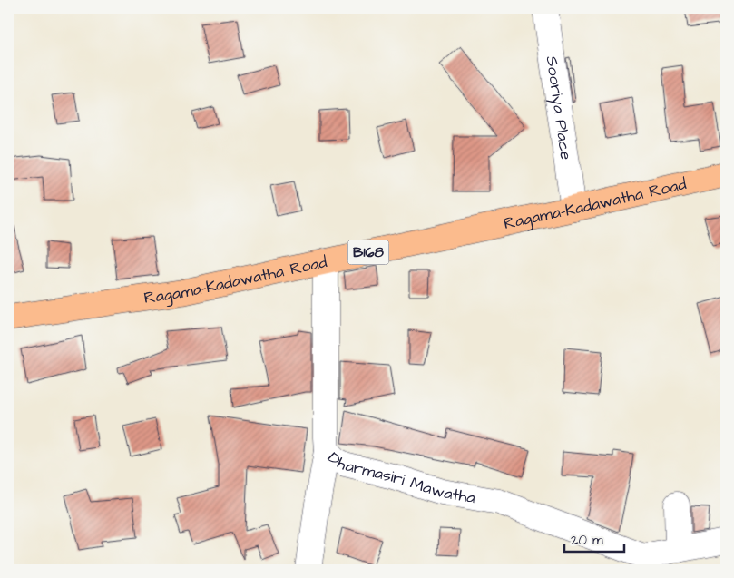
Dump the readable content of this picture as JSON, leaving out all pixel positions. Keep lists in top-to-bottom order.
{
  "streets": {
    "main road": ["Ragama-Kadawatha Road", "B168"],
    "street": ["Sooriya Place", "Dharmasiri Mawatha"]
  },
  "crossings": [
    ["Sooriya Place", "Ragama-Kadawatha Road"],
    ["Ragama-Kadawatha Road", "Dharmasiri Mawatha"]
  ],
  "scale_bar": "20 m"
}
